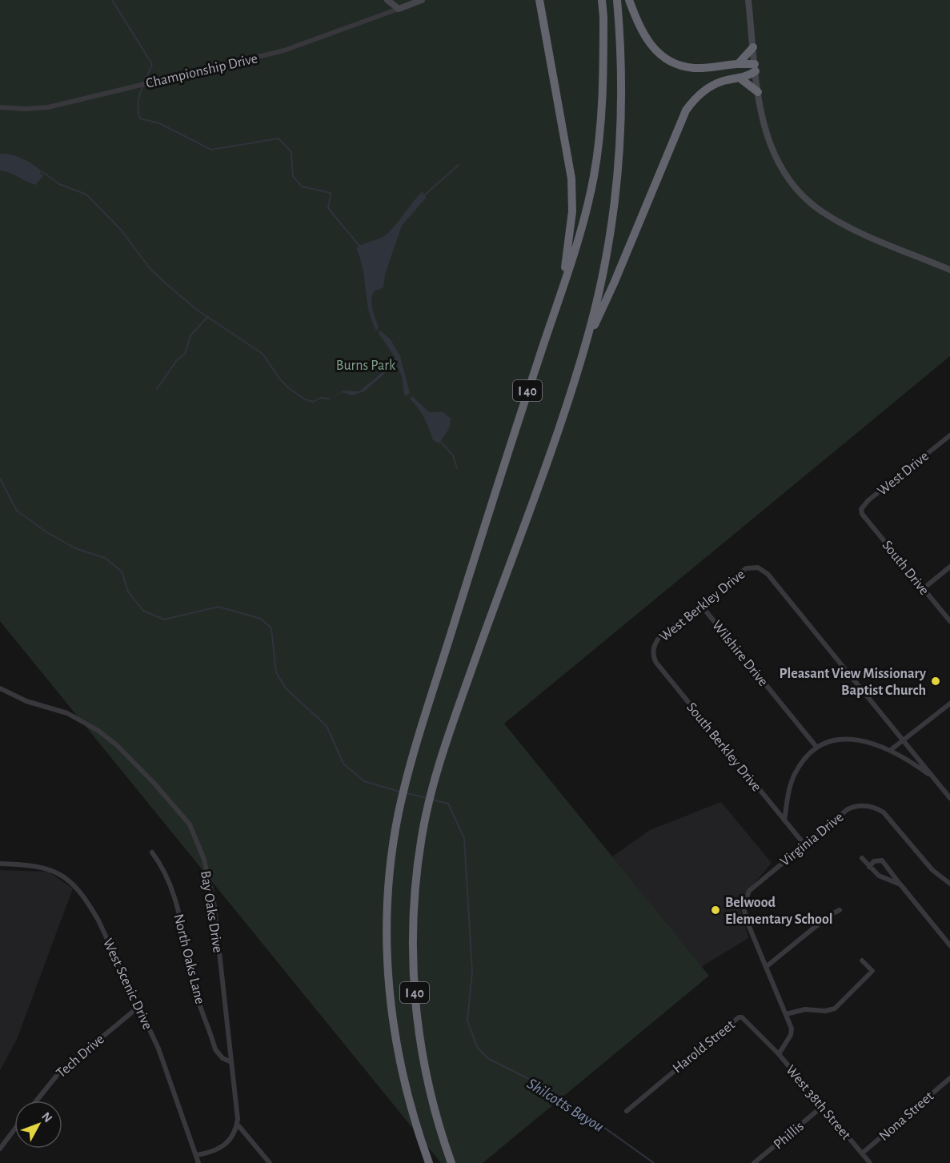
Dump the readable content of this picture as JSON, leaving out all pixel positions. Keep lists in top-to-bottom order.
{
  "streets": {
    "highway": ["I 40"],
    "street": [
      "Championship Drive",
      "West Drive",
      "South Drive",
      "West Berkley Drive",
      "Wilshire Drive",
      "South Berkley Drive",
      "Virginia Drive",
      "Bay Oaks Drive",
      "North Oaks Lane",
      "West Scenic Drive",
      "Harold Street",
      "Tech Drive",
      "West 38th Street",
      "Nona Street",
      "Phillis"
    ]
  },
  "crossings": [
    ["West Drive", "South Drive"],
    ["West Berkley Drive", "Wilshire Drive"],
    ["West Berkley Drive", "South Berkley Drive"],
    ["South Berkley Drive", "Virginia Drive"],
    ["Virginia Drive", "West 38th Street"],
    ["Bay Oaks Drive", "North Oaks Lane"],
    ["West Scenic Drive", "Tech Drive"],
    ["Harold Street", "West 38th Street"],
    ["West 38th Street", "Nona Street"],
    ["West 38th Street", "Phillis"]
  ],
  "water": ["Shilcotts Bayou"],
  "parks": ["Burns Park"],
  "places": ["Pleasant View Missionary Baptist Church", "Belwood Elementary School"],
  "north": "top right"
}
